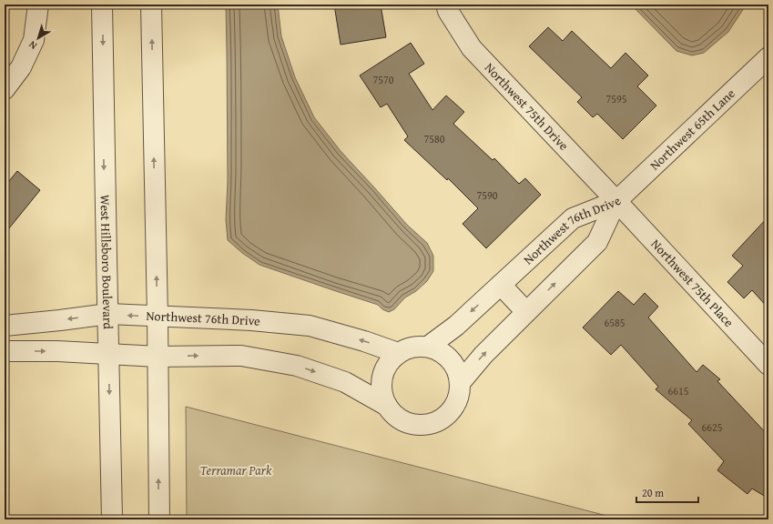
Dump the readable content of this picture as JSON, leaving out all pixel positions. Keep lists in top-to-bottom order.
{
  "streets": {
    "street": [
      "Northwest 75th Drive",
      "Northwest 65th Lane",
      "Northwest 76th Drive",
      "West Hillsboro Boulevard",
      "Northwest 75th Place"
    ]
  },
  "crossings": [
    ["Northwest 75th Drive", "Northwest 65th Lane"],
    ["Northwest 75th Drive", "Northwest 76th Drive"],
    ["Northwest 75th Drive", "Northwest 75th Place"],
    ["Northwest 65th Lane", "Northwest 76th Drive"],
    ["Northwest 65th Lane", "Northwest 75th Place"],
    ["Northwest 76th Drive", "West Hillsboro Boulevard"],
    ["Northwest 76th Drive", "Northwest 75th Place"]
  ],
  "parks": ["Terramar Park"],
  "house_numbers": [
    "7570",
    "7595",
    "7580",
    "7590",
    "6585",
    "6615",
    "6625"
  ],
  "scale_bar": "20 m",
  "north": "bottom left"
}
